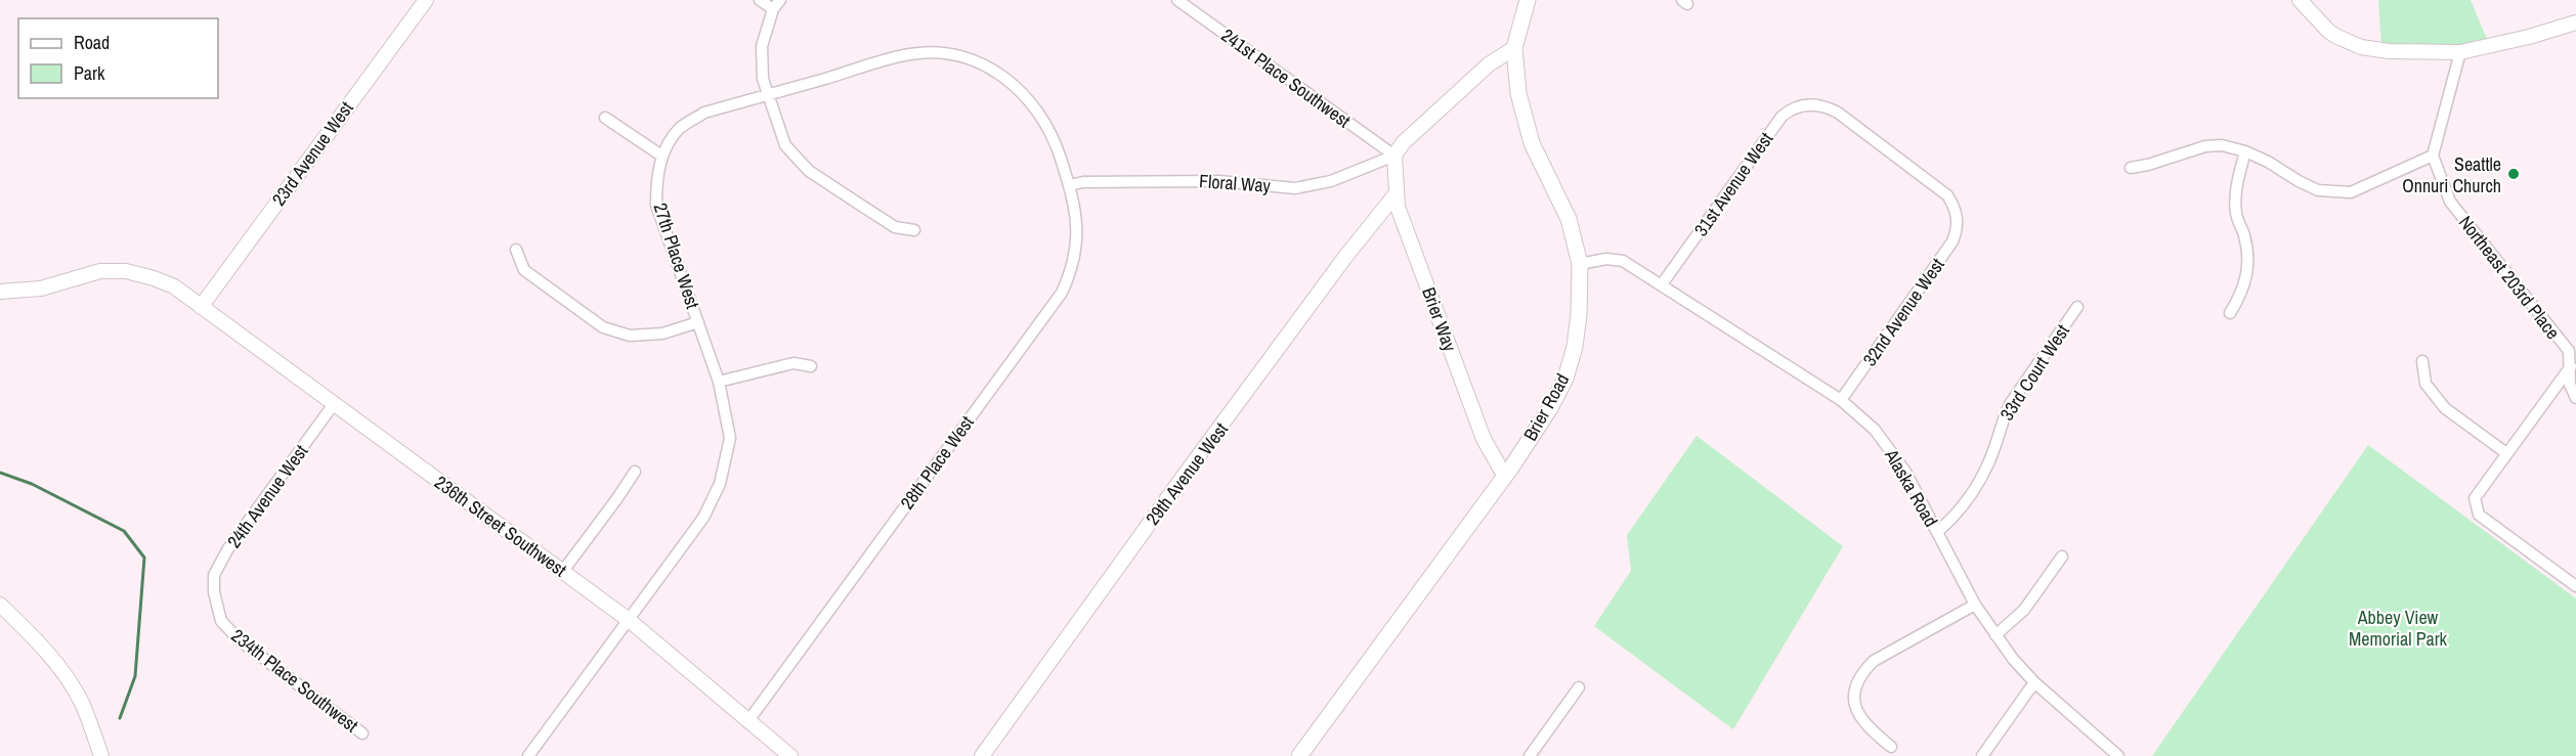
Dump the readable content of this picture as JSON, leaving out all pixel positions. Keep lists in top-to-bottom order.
{
  "streets": {
    "main road": ["Brier Road"],
    "street": [
      "241st Place Southwest",
      "23rd Avenue West",
      "Floral Way",
      "31st Avenue West",
      "27th Place West",
      "Northeast 203rd Place",
      "32nd Avenue West",
      "Brier Way",
      "33rd Court West",
      "28th Place West",
      "29th Avenue West",
      "Alaska Road",
      "24th Avenue West",
      "236th Street Southwest",
      "234th Place Southwest"
    ]
  },
  "crossings": [
    ["241st Place Southwest", "Floral Way"],
    ["241st Place Southwest", "Brier Way"],
    ["23rd Avenue West", "236th Street Southwest"],
    ["Floral Way", "27th Place West"],
    ["Floral Way", "Brier Way"],
    ["Floral Way", "28th Place West"],
    ["31st Avenue West", "32nd Avenue West"],
    ["31st Avenue West", "Alaska Road"],
    ["27th Place West", "28th Place West"],
    ["27th Place West", "236th Street Southwest"],
    ["32nd Avenue West", "Alaska Road"],
    ["Brier Way", "Brier Road"],
    ["Brier Way", "29th Avenue West"],
    ["33rd Court West", "Alaska Road"],
    ["Brier Road", "Alaska Road"],
    ["28th Place West", "236th Street Southwest"],
    ["24th Avenue West", "236th Street Southwest"],
    ["24th Avenue West", "234th Place Southwest"]
  ],
  "parks": ["Abbey View Memorial Park"],
  "places": ["Seattle Onnuri Church"],
  "legend": ["Road", "Park"]
}
